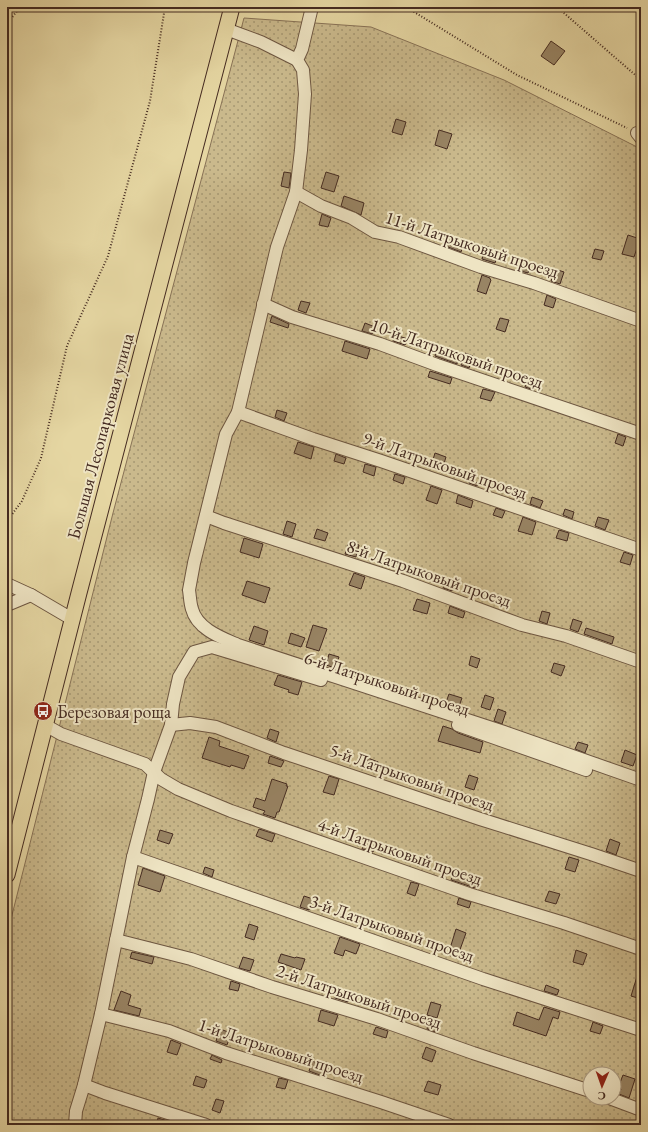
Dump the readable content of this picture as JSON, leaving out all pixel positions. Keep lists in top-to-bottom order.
{
  "streets": {
    "main road": ["Большая Лесопарковая улица"],
    "street": [
      "11-й Латрыковый проезд",
      "10-й Латрыковый проезд",
      "9-й Латрыковый проезд",
      "8-й Латрыковый проезд",
      "6-й Латрыковый проезд",
      "5-й Латрыковый проезд",
      "4-й Латрыковый проезд",
      "3-й Латрыковый проезд",
      "2-й Латрыковый проезд",
      "1-й Латрыковый проезд"
    ]
  },
  "crossings": [
    ["Большая Лесопарковая улица", "4-й Латрыковый проезд"],
    ["6-й Латрыковый проезд", "5-й Латрыковый проезд"],
    ["6-й Латрыковый проезд", "4-й Латрыковый проезд"],
    ["6-й Латрыковый проезд", "3-й Латрыковый проезд"],
    ["6-й Латрыковый проезд", "2-й Латрыковый проезд"],
    ["6-й Латрыковый проезд", "1-й Латрыковый проезд"]
  ],
  "places": {
    "bus stop": ["Березовая роща"]
  },
  "north": "bottom"
}
